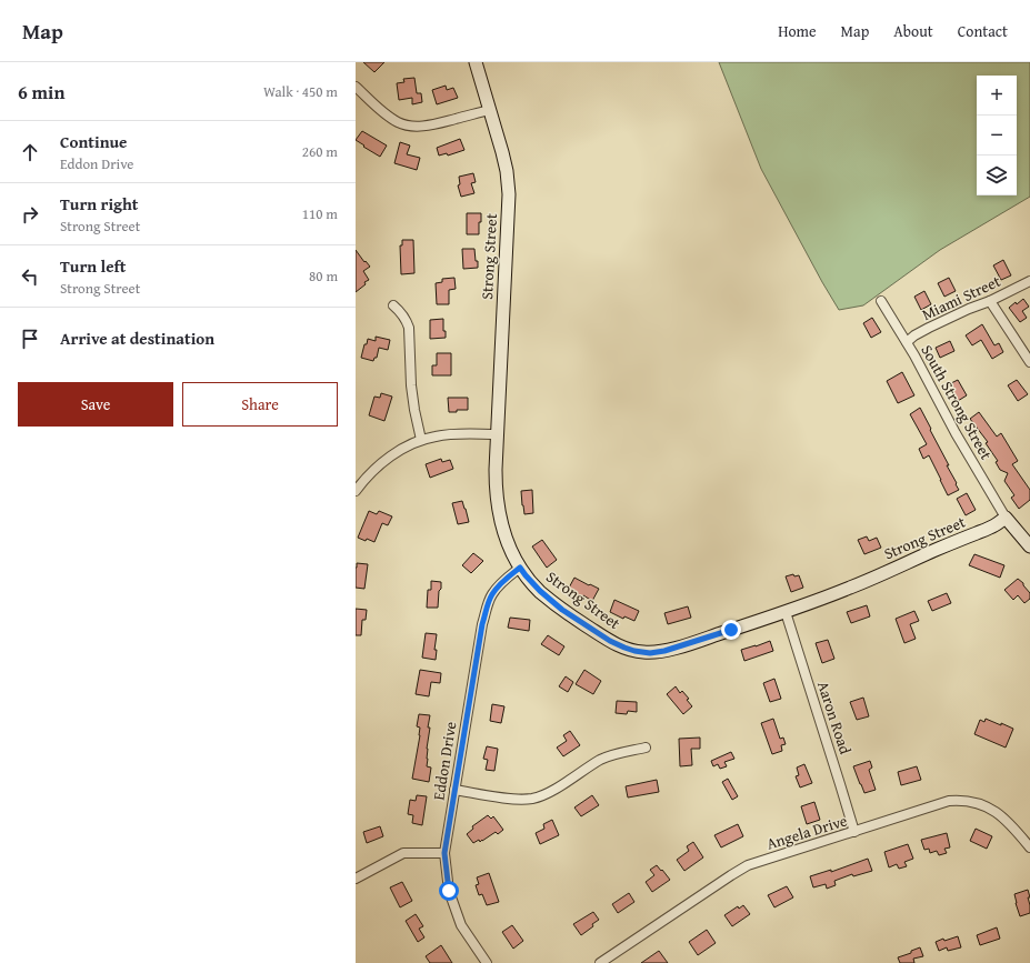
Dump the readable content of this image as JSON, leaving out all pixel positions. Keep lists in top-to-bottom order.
{
  "streets": {
    "street": [
      "Strong Street",
      "Miami Street",
      "South Strong Street",
      "Aaron Road",
      "Eddon Drive",
      "Angela Drive"
    ]
  },
  "crossings": [
    ["Strong Street", "South Strong Street"],
    ["Strong Street", "Aaron Road"],
    ["Strong Street", "Eddon Drive"],
    ["Miami Street", "South Strong Street"],
    ["Aaron Road", "Angela Drive"]
  ],
  "page": {
    "header": "Map",
    "nav": [
      "Home",
      "Map",
      "About",
      "Contact"
    ],
    "heading": ["6 min", "Walk · 450 m"],
    "map_buttons": ["+", "−"],
    "list": [
      ["Continue", "Eddon Drive", "260 m"],
      ["Turn right", "Strong Street", "110 m"],
      ["Turn left", "Strong Street", "80 m"],
      "Arrive at destination"
    ],
    "buttons": ["Save", "Share"]
  }
}
